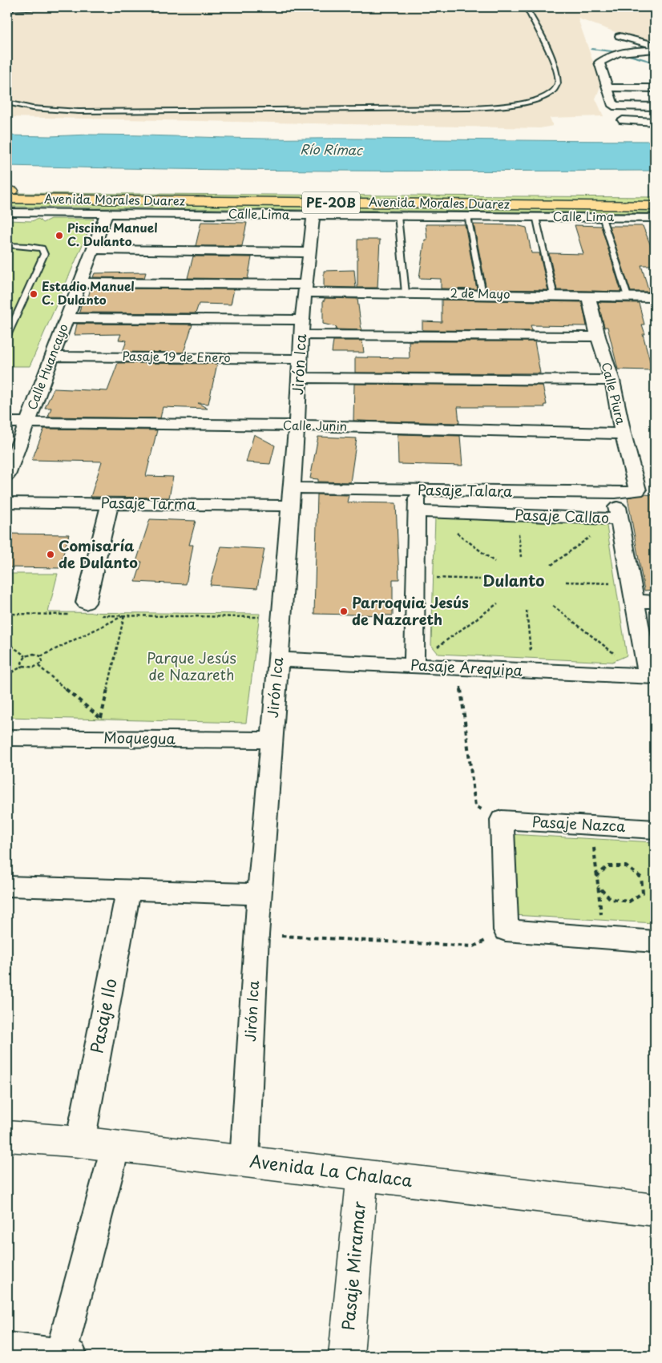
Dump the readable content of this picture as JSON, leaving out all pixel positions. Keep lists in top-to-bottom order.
{
  "streets": {
    "highway": ["Avenida Morales Duarez", "PE-20B"],
    "street": [
      "Calle Lima",
      "2 de Mayo",
      "Pasaje 19 de Enero",
      "Jirón Ica",
      "Calle Huancayo",
      "Calle Piura",
      "Calle Junin",
      "Pasaje Talara",
      "Pasaje Tarma",
      "Pasaje Callao",
      "Pasaje Arequipa",
      "Moquegua",
      "Pasaje Nazca",
      "Pasaje Ilo",
      "Avenida La Chalaca",
      "Pasaje Miramar"
    ]
  },
  "crossings": [
    ["Calle Lima", "Jirón Ica"],
    ["Calle Lima", "Calle Huancayo"],
    ["2 de Mayo", "Jirón Ica"],
    ["2 de Mayo", "Calle Huancayo"],
    ["2 de Mayo", "Calle Piura"],
    ["Pasaje 19 de Enero", "Jirón Ica"],
    ["Pasaje 19 de Enero", "Calle Huancayo"],
    ["Jirón Ica", "Calle Junin"],
    ["Jirón Ica", "Pasaje Talara"],
    ["Jirón Ica", "Pasaje Tarma"],
    ["Jirón Ica", "Pasaje Arequipa"],
    ["Jirón Ica", "Moquegua"],
    ["Jirón Ica", "Avenida La Chalaca"],
    ["Calle Huancayo", "Calle Junin"],
    ["Calle Piura", "Calle Junin"],
    ["Calle Piura", "Pasaje Talara"],
    ["Pasaje Talara", "Pasaje Tarma"],
    ["Pasaje Callao", "Pasaje Arequipa"],
    ["Pasaje Ilo", "Avenida La Chalaca"],
    ["Avenida La Chalaca", "Pasaje Miramar"]
  ],
  "districts": ["Dulanto"],
  "water": ["Río Rímac"],
  "parks": ["Parque Jesús de Nazareth"],
  "places": [
    "Piscina Manuel C. Dulanto",
    "Estadio Manuel C. Dulanto",
    "Comisaría de Dulanto",
    "Parroquia Jesús de Nazareth"
  ]
}
